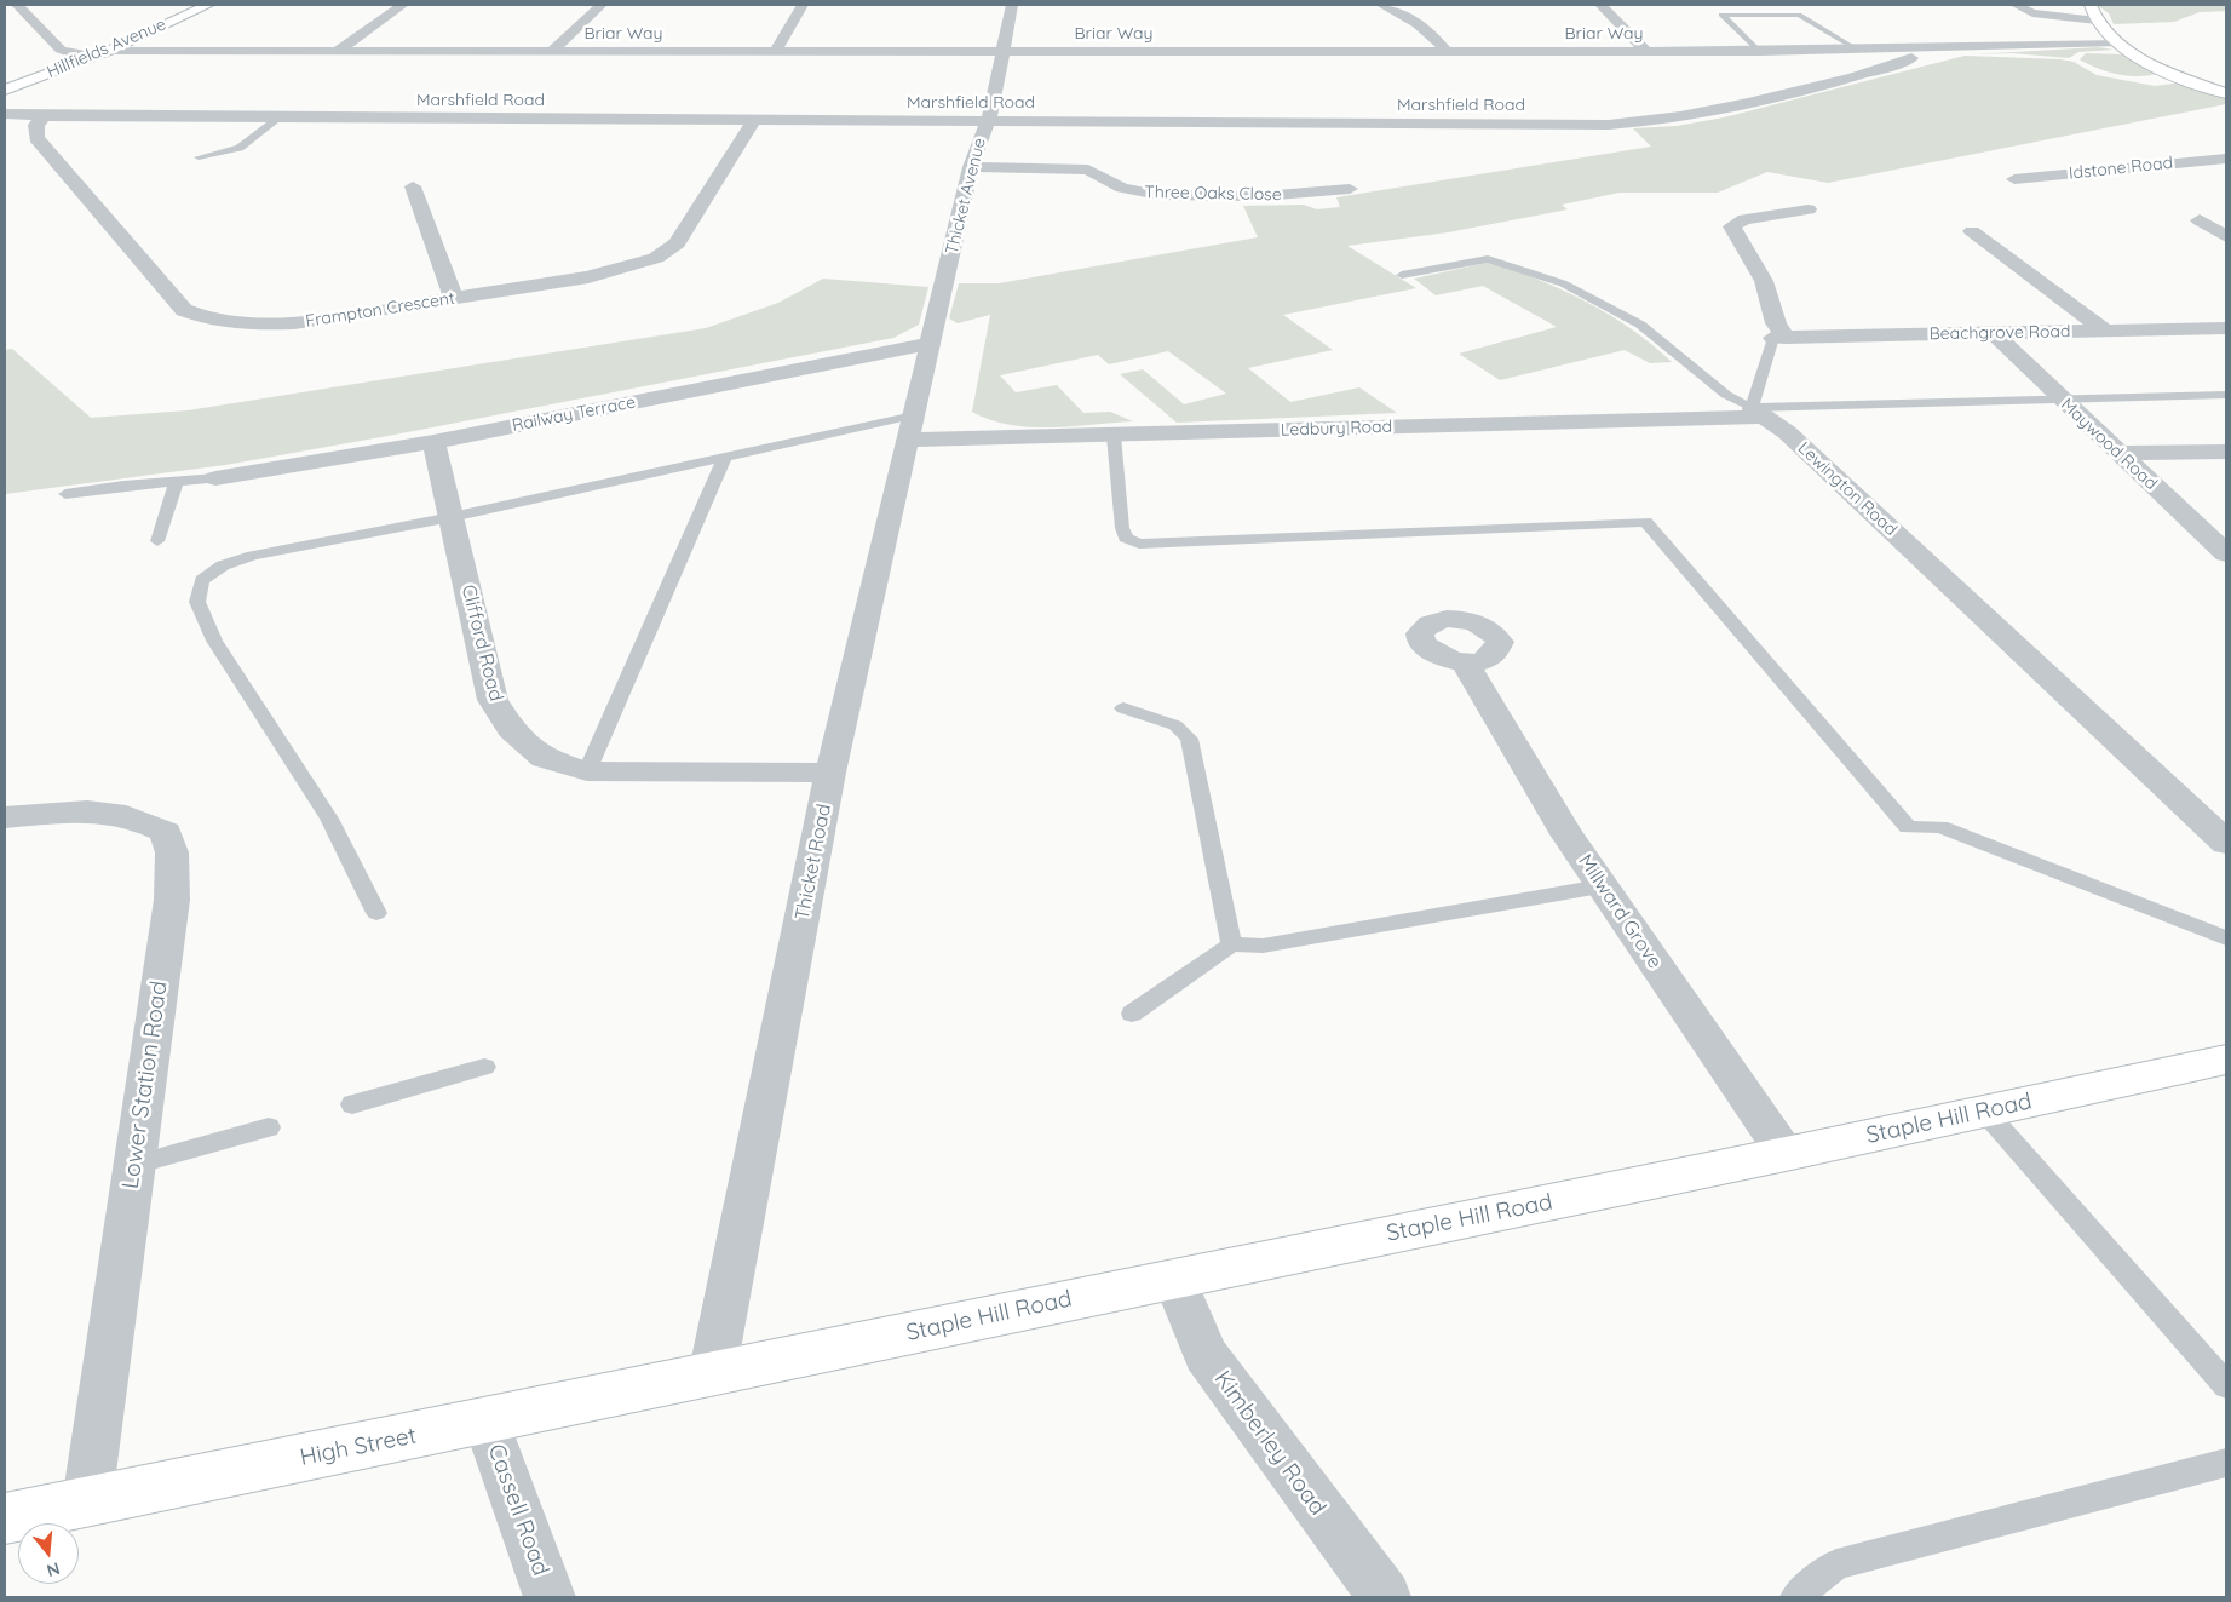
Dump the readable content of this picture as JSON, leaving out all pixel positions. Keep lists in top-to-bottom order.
{
  "streets": {
    "main road": ["Hillfields Avenue", "Staple Hill Road", "High Street"],
    "street": [
      "Briar Way",
      "Marshfield Road",
      "Idstone Road",
      "Three Oaks Close",
      "Thicket Avenue",
      "Frampton Crescent",
      "Beachgrove Road",
      "Railway Terrace",
      "Ledbury Road",
      "Maywood Road",
      "Lewington Road",
      "Clifford Road",
      "Thicket Road",
      "Millward Grove",
      "Lower Station Road",
      "Kimberley Road",
      "Cassell Road"
    ]
  },
  "crossings": [
    ["Briar Way", "Hillfields Avenue"],
    ["Briar Way", "Marshfield Road"],
    ["Briar Way", "Thicket Avenue"],
    ["Marshfield Road", "Thicket Avenue"],
    ["Marshfield Road", "Frampton Crescent"],
    ["Three Oaks Close", "Thicket Avenue"],
    ["Thicket Avenue", "Railway Terrace"],
    ["Thicket Avenue", "Thicket Road"],
    ["Beachgrove Road", "Maywood Road"],
    ["Railway Terrace", "Clifford Road"],
    ["Railway Terrace", "Thicket Road"],
    ["Ledbury Road", "Lewington Road"],
    ["Ledbury Road", "Thicket Road"],
    ["Clifford Road", "Thicket Road"],
    ["Thicket Road", "Staple Hill Road"],
    ["Thicket Road", "High Street"],
    ["Millward Grove", "Staple Hill Road"],
    ["Lower Station Road", "High Street"],
    ["Staple Hill Road", "Kimberley Road"],
    ["Staple Hill Road", "High Street"],
    ["High Street", "Cassell Road"]
  ],
  "north": "bottom"
}
